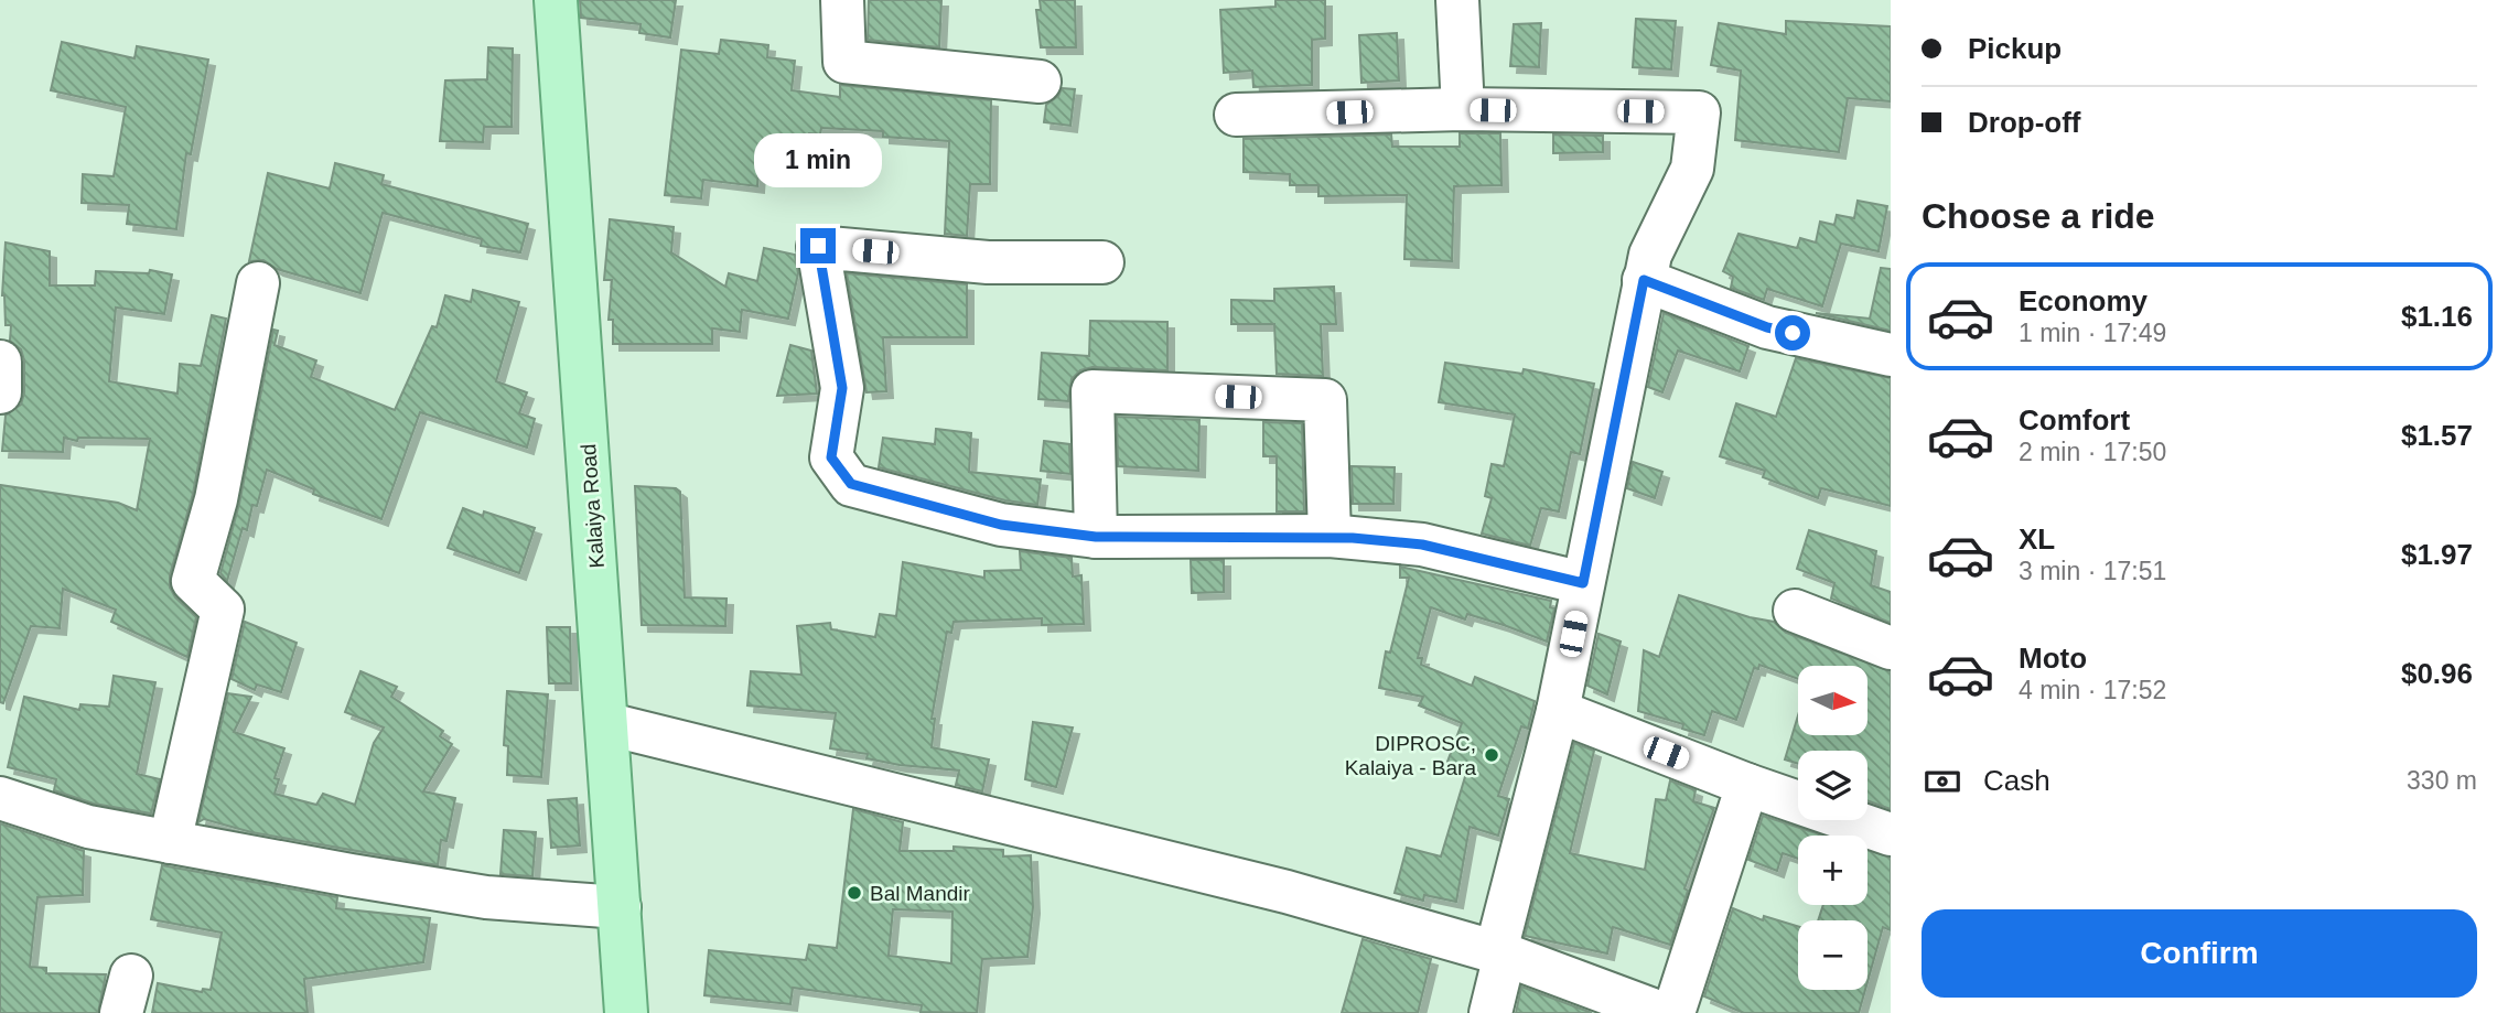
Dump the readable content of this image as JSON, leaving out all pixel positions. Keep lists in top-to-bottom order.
{
  "streets": {
    "main road": ["Kalaiya Road"]
  },
  "places": ["DIPROSC, Kalaiya - Bara", "Bal Mandir"],
  "north": "right",
  "page": {
    "banner": ["Pickup", "Drop-off"],
    "bubble": "1 min",
    "heading": "Choose a ride",
    "list": [
      {
        "name": "Economy",
        "note": "1 min · 17:49",
        "value": "$1.16"
      },
      {
        "name": "Comfort",
        "note": "2 min · 17:50",
        "value": "$1.57"
      },
      {
        "name": "XL",
        "note": "3 min · 17:51",
        "value": "$1.97"
      },
      {
        "name": "Moto",
        "note": "4 min · 17:52",
        "value": "$0.96"
      }
    ],
    "map_buttons": ["+", "−"],
    "pay": ["Cash", "330 m"],
    "buttons": "Confirm"
  }
}
